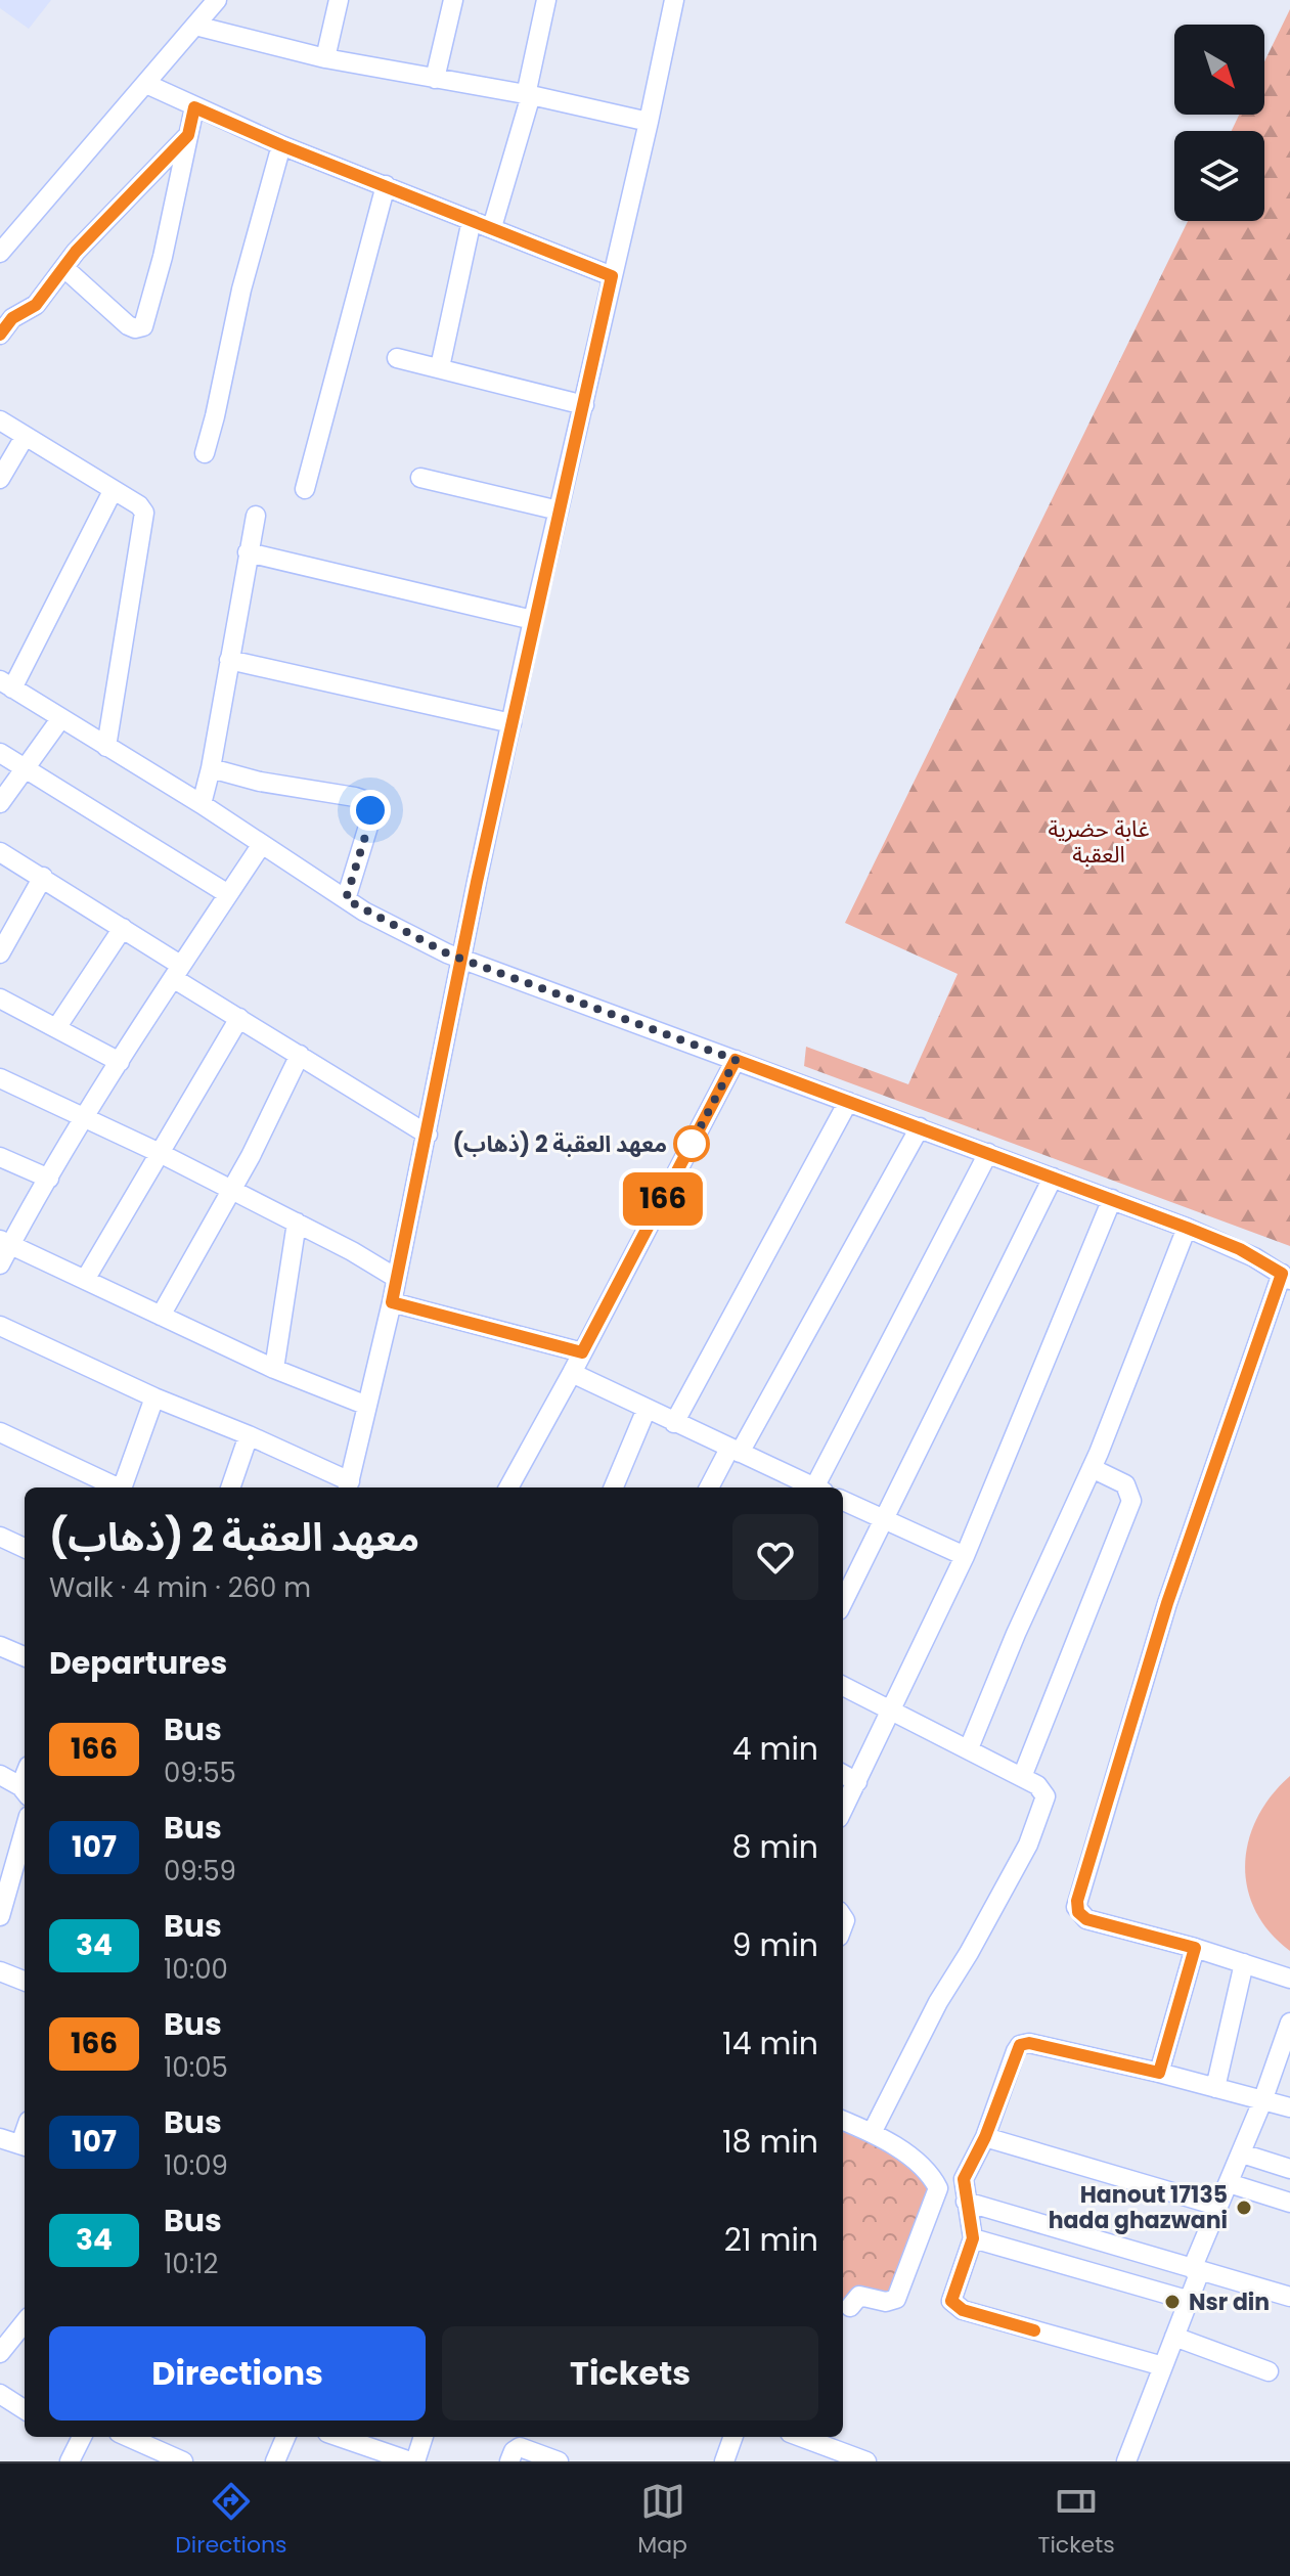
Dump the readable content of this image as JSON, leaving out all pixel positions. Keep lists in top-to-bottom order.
{
  "parks": ["غابة حضرية العقبة"],
  "places": ["معهد العقبة 2 (ذهاب)", "Hanout 17135 hada ghazwani", "Nsr din"],
  "lines": ["bus line 166"],
  "north": "bottom right",
  "page": {
    "on_map": "166",
    "heading": [
      ["معهد العقبة 2 (ذهاب)", "Walk · 4 min · 260 m"],
      "Departures"
    ],
    "list": [
      {
        "mark": "166",
        "name": "Bus",
        "note": "09:55",
        "value": "4 min"
      },
      {
        "mark": "107",
        "name": "Bus",
        "note": "09:59",
        "value": "8 min"
      },
      {
        "mark": "34",
        "name": "Bus",
        "note": "10:00",
        "value": "9 min"
      },
      {
        "mark": "166",
        "name": "Bus",
        "note": "10:05",
        "value": "14 min"
      },
      {
        "mark": "107",
        "name": "Bus",
        "note": "10:09",
        "value": "18 min"
      },
      {
        "mark": "34",
        "name": "Bus",
        "note": "10:12",
        "value": "21 min"
      }
    ],
    "buttons": ["Directions", "Tickets"],
    "tabs": ["Directions", "Map", "Tickets"]
  }
}
